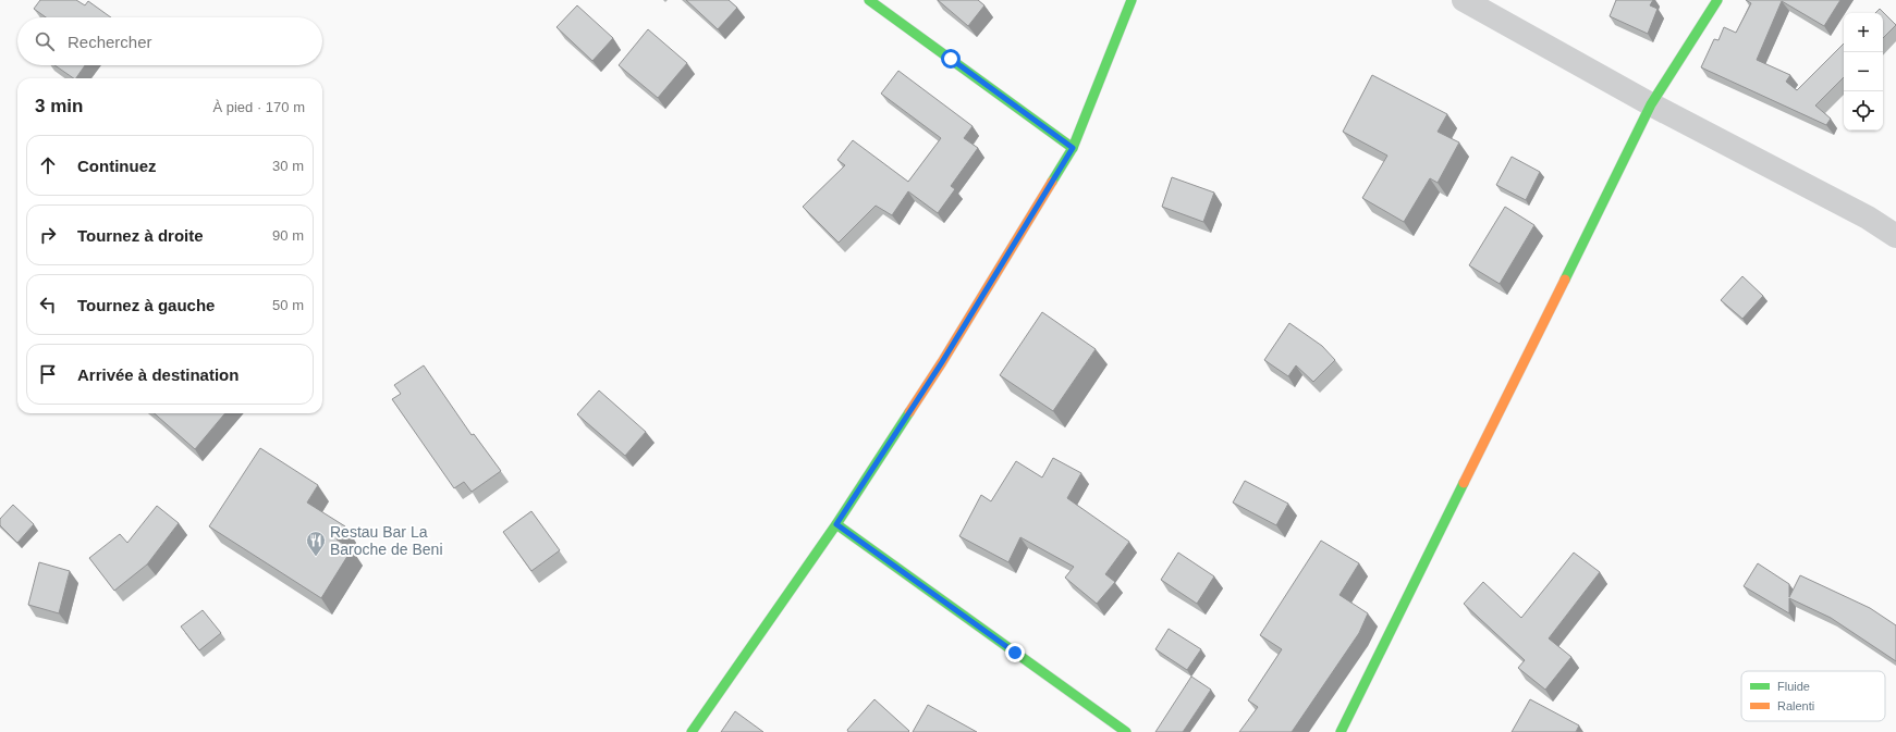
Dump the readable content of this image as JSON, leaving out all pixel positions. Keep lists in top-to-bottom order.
{
  "places": {
    "restaurant": ["Restau Bar La Baroche de Beni"]
  },
  "legend": ["Fluide", "Ralenti"],
  "page": {
    "map_buttons": ["+", "−"],
    "search": "Rechercher",
    "heading": ["3 min", "À pied · 170 m"],
    "list": [
      ["Continuez", "30 m"],
      ["Tournez à droite", "90 m"],
      ["Tournez à gauche", "50 m"],
      "Arrivée à destination"
    ]
  }
}
